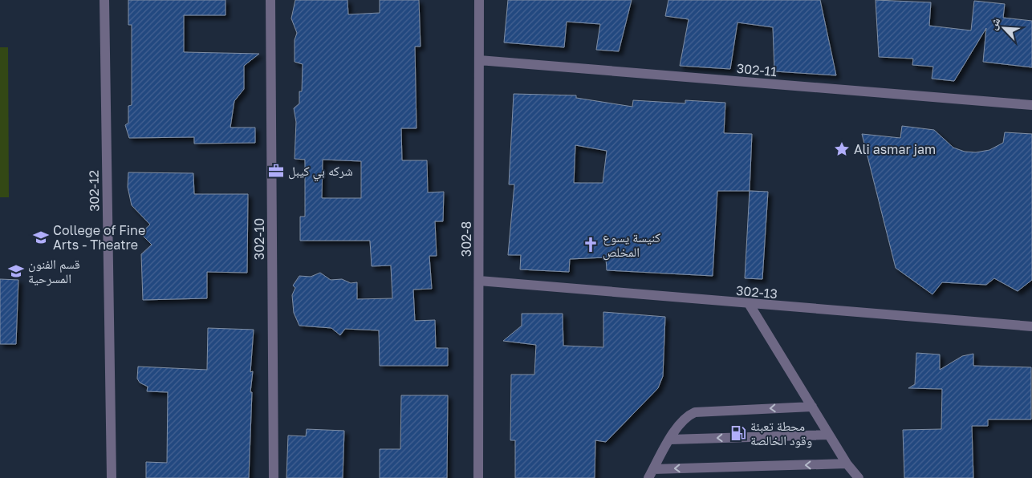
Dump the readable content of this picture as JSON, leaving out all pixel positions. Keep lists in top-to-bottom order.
{
  "streets": {
    "street": [
      "302-11",
      "302-12",
      "302-10",
      "302-8",
      "302-13"
    ]
  },
  "crossings": [
    ["302-11", "302-8"],
    ["302-8", "302-13"]
  ],
  "places": {
    "place": ["Ali asmar jam"],
    "office": ["شركه بي كيبل"],
    "school or university": ["College of Fine Arts - Theatre", "قسم الفنون المسرحية"],
    "church": ["كنيسة يسوع المخلص"],
    "fuel station": ["محطة تعبئة وقود الخالصة"]
  },
  "north": "top left"
}
